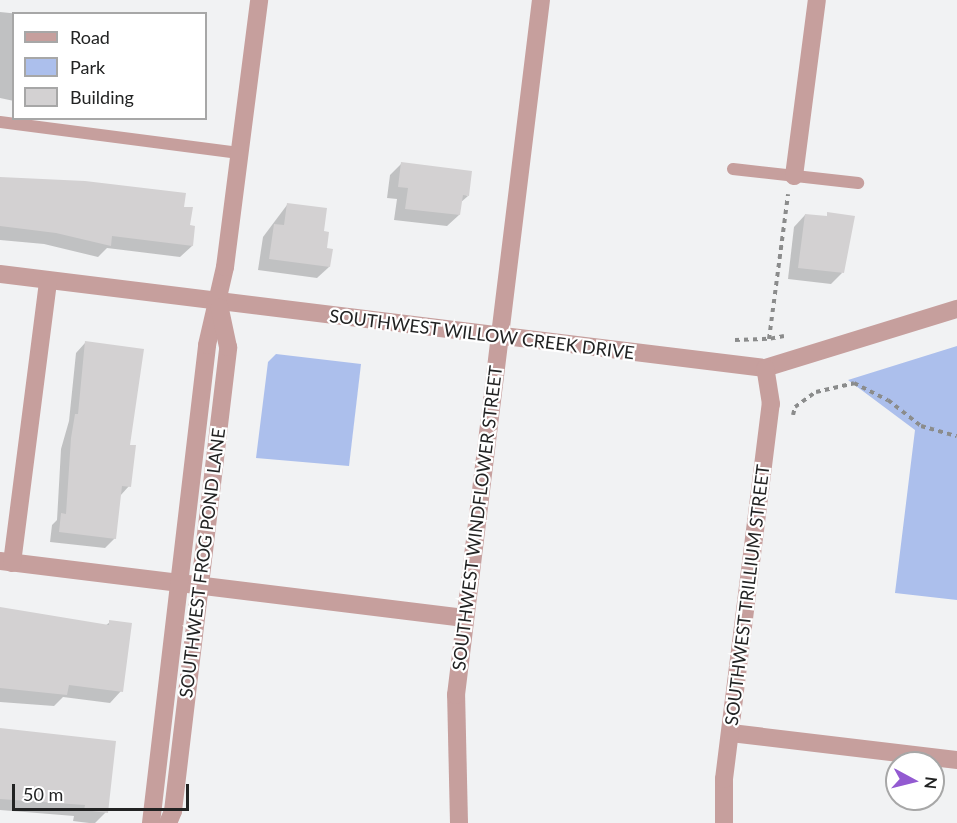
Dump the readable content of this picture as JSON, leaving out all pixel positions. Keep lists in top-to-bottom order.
{
  "streets": {
    "street": [
      "SOUTHWEST WILLOW CREEK DRIVE",
      "SOUTHWEST WINDFLOWER STREET",
      "SOUTHWEST FROG POND LANE",
      "SOUTHWEST TRILLIUM STREET"
    ]
  },
  "crossings": [
    ["SOUTHWEST WILLOW CREEK DRIVE", "SOUTHWEST WINDFLOWER STREET"],
    ["SOUTHWEST WILLOW CREEK DRIVE", "SOUTHWEST FROG POND LANE"],
    ["SOUTHWEST WILLOW CREEK DRIVE", "SOUTHWEST TRILLIUM STREET"]
  ],
  "legend": ["Road", "Park", "Building"],
  "scale_bar": "50 m",
  "north": "right"
}
